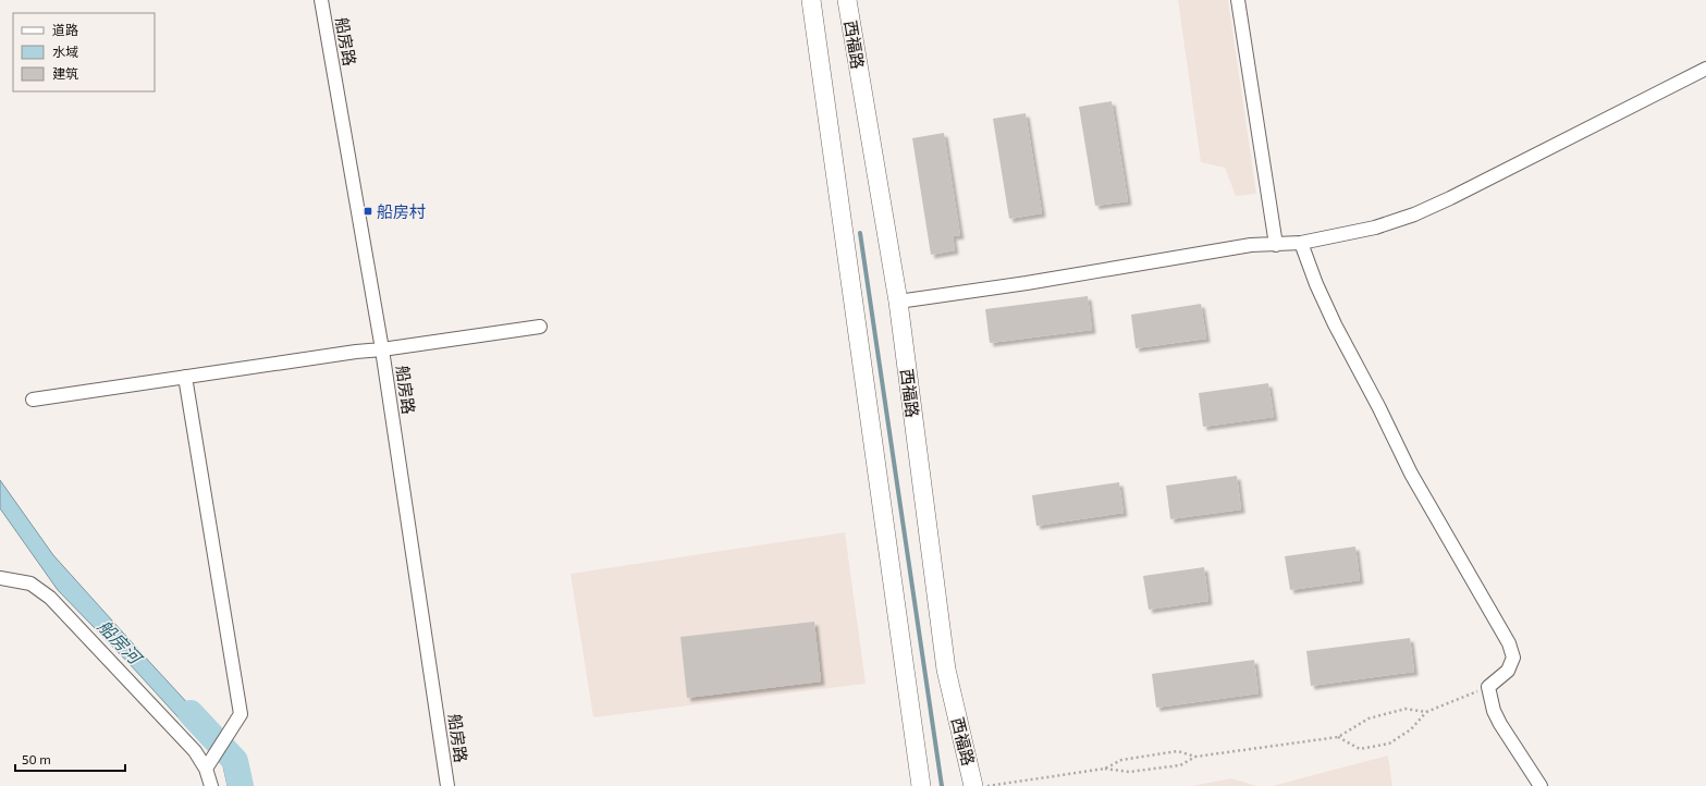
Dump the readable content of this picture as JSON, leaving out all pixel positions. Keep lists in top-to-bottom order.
{
  "streets": {
    "main road": ["西福路"],
    "street": ["船房路"]
  },
  "water": ["船房河"],
  "places": {
    "transit": ["船房村"]
  },
  "legend": ["道路", "水域", "建筑"],
  "scale_bar": "50 m"
}
